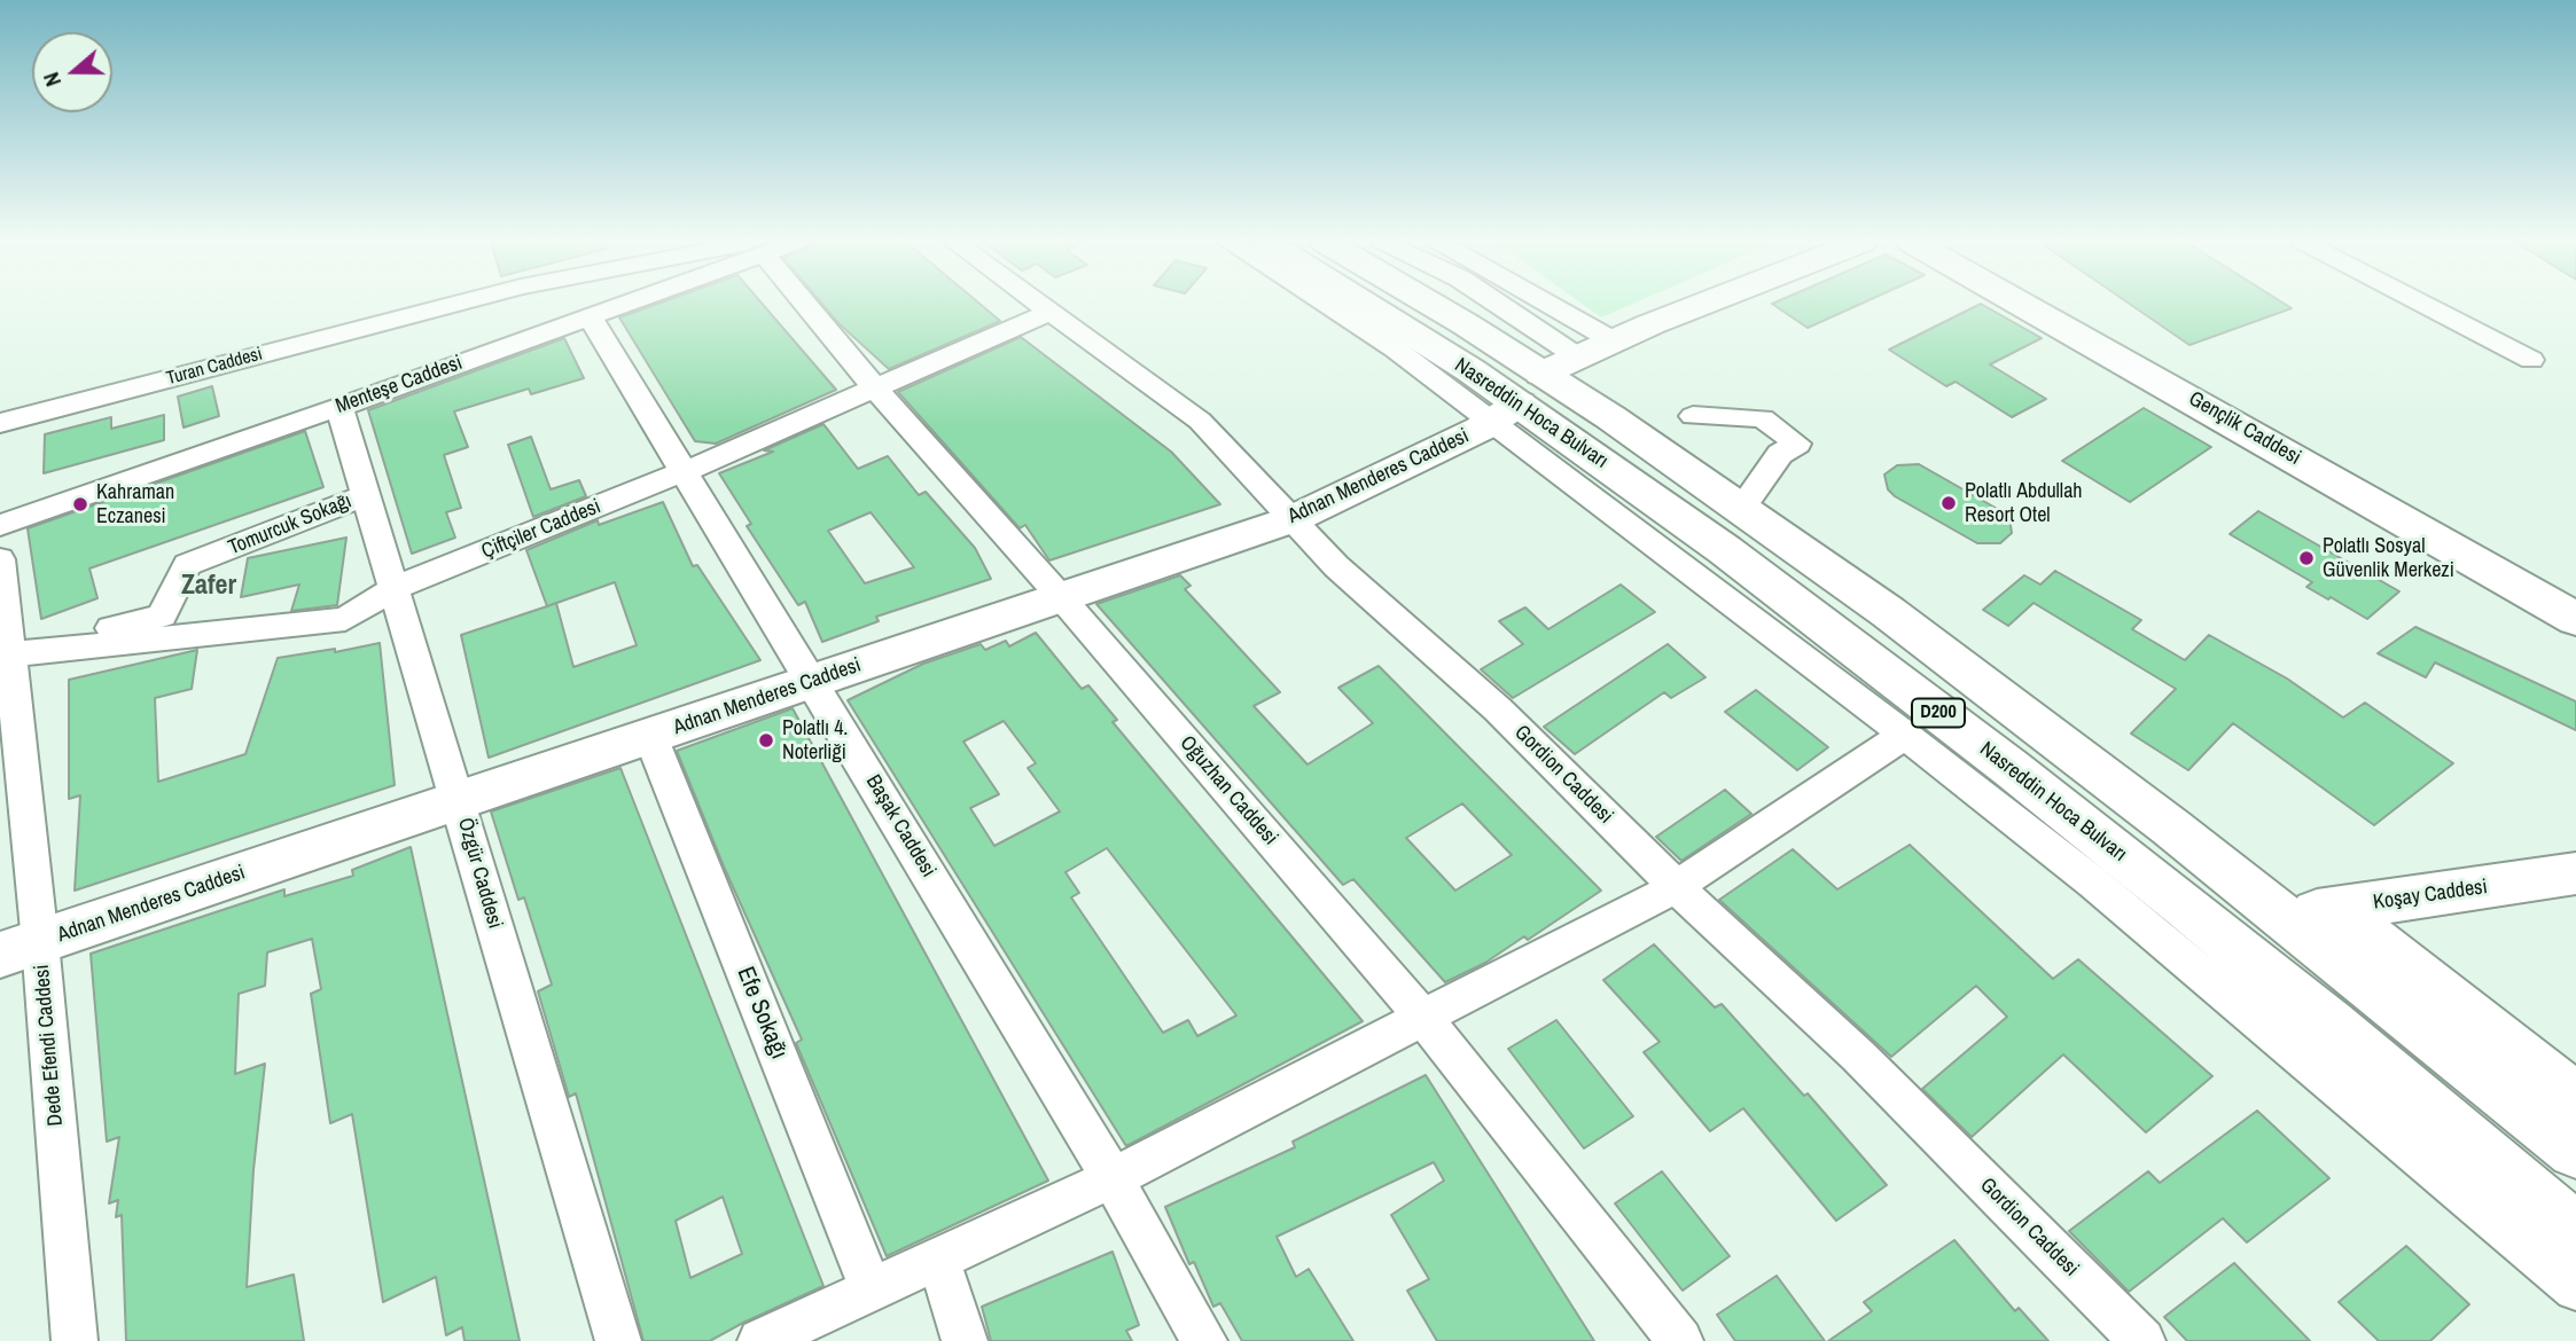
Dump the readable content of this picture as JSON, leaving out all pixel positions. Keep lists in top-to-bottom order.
{
  "streets": {
    "main road": [
      "Nasreddin Hoca Bulvarı",
      "Gençlik Caddesi",
      "Adnan Menderes Caddesi",
      "D200",
      "Koşay Caddesi"
    ],
    "street": [
      "Turan Caddesi",
      "Menteşe Caddesi",
      "Tomurcuk Sokağı",
      "Çiftçiler Caddesi",
      "Gordion Caddesi",
      "Oğuzhan Caddesi",
      "Başak Caddesi",
      "Özgür Caddesi",
      "Efe Sokağı",
      "Dede Efendi Caddesi"
    ]
  },
  "crossings": [
    ["Menteşe Caddesi", "Başak Caddesi"],
    ["Menteşe Caddesi", "Özgür Caddesi"],
    ["Nasreddin Hoca Bulvarı", "Adnan Menderes Caddesi"],
    ["Nasreddin Hoca Bulvarı", "Koşay Caddesi"],
    ["Adnan Menderes Caddesi", "Gordion Caddesi"],
    ["Adnan Menderes Caddesi", "Oğuzhan Caddesi"],
    ["Adnan Menderes Caddesi", "Başak Caddesi"],
    ["Adnan Menderes Caddesi", "Özgür Caddesi"],
    ["Adnan Menderes Caddesi", "Efe Sokağı"],
    ["Adnan Menderes Caddesi", "Dede Efendi Caddesi"],
    ["Tomurcuk Sokağı", "Çiftçiler Caddesi"],
    ["Tomurcuk Sokağı", "Özgür Caddesi"],
    ["Tomurcuk Sokağı", "Dede Efendi Caddesi"],
    ["Çiftçiler Caddesi", "Gordion Caddesi"],
    ["Çiftçiler Caddesi", "Oğuzhan Caddesi"],
    ["Çiftçiler Caddesi", "Başak Caddesi"],
    ["Çiftçiler Caddesi", "Özgür Caddesi"],
    ["Çiftçiler Caddesi", "Dede Efendi Caddesi"]
  ],
  "districts": ["Zafer"],
  "places": [
    "Polatlı Abdullah Resort Otel",
    "Kahraman Eczanesi",
    "Polatlı Sosyal Güvenlik Merkezi",
    "Polatlı 4. Noterliği"
  ],
  "north": "left"
}
